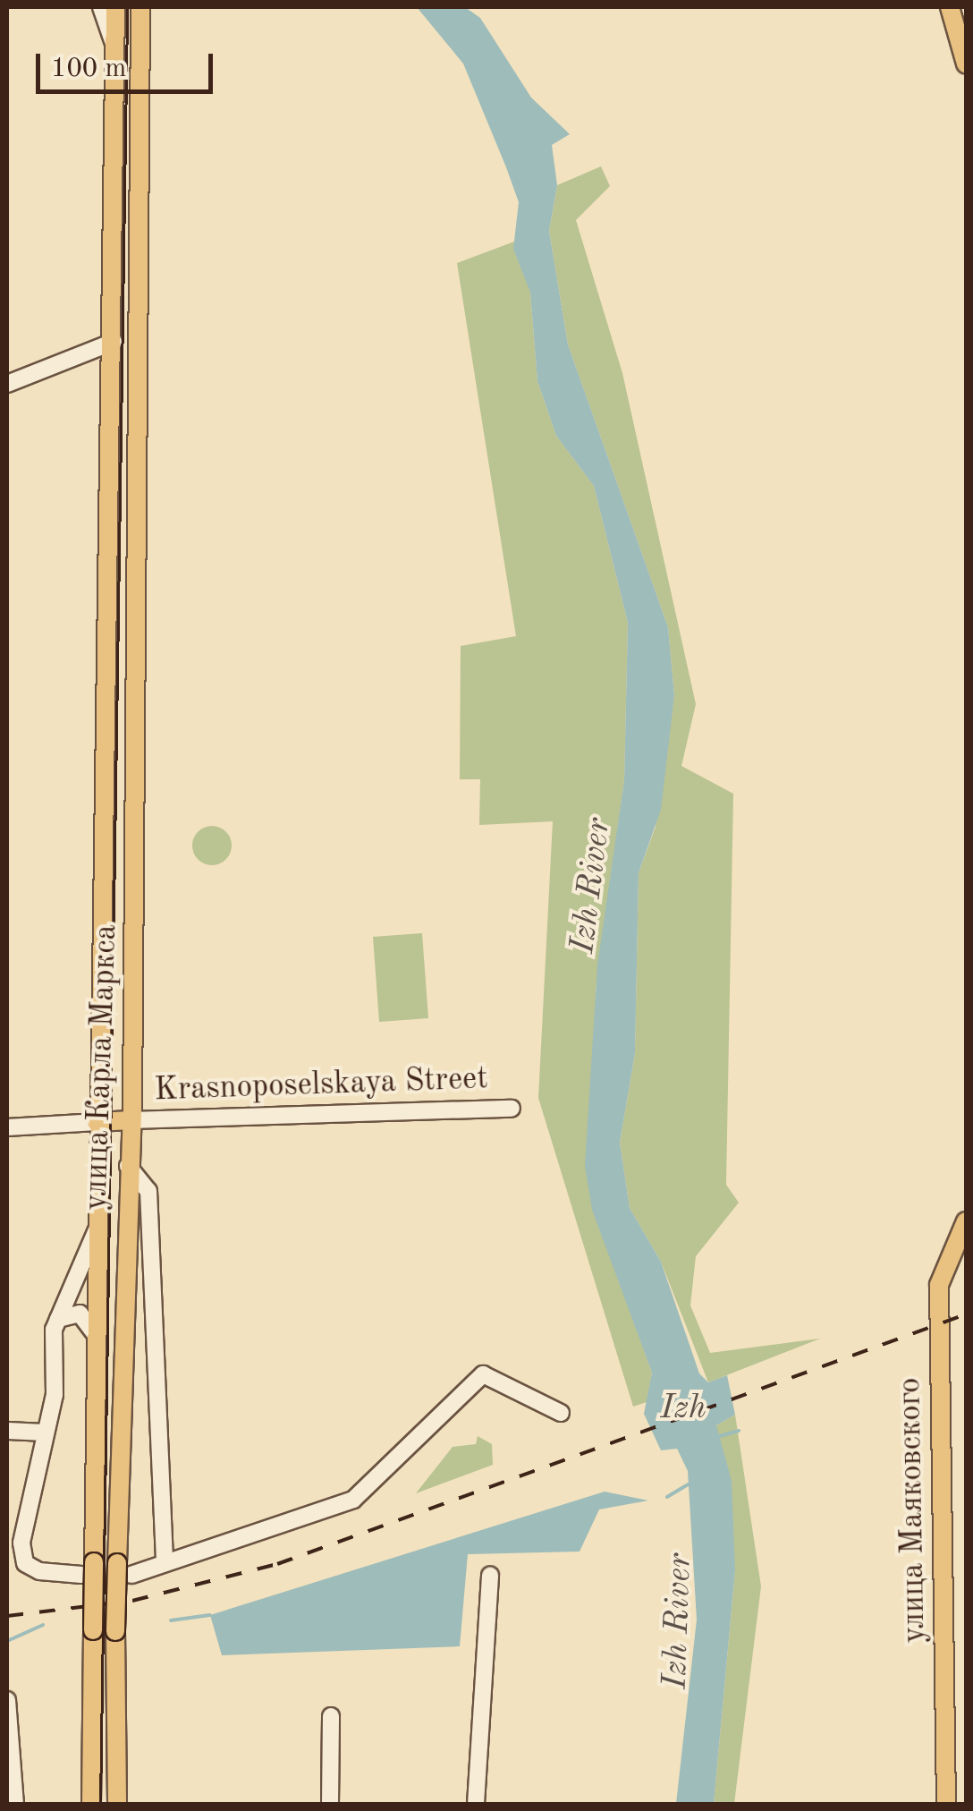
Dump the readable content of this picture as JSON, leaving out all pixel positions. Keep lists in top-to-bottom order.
{
  "streets": {
    "main road": ["улица Карла Маркса", "улица Маяковского"],
    "street": ["Krasnoposelskaya Street"]
  },
  "crossings": [
    ["улица Карла Маркса", "Krasnoposelskaya Street"]
  ],
  "water": ["Izh River", "Izh"],
  "scale_bar": "100 m"
}
